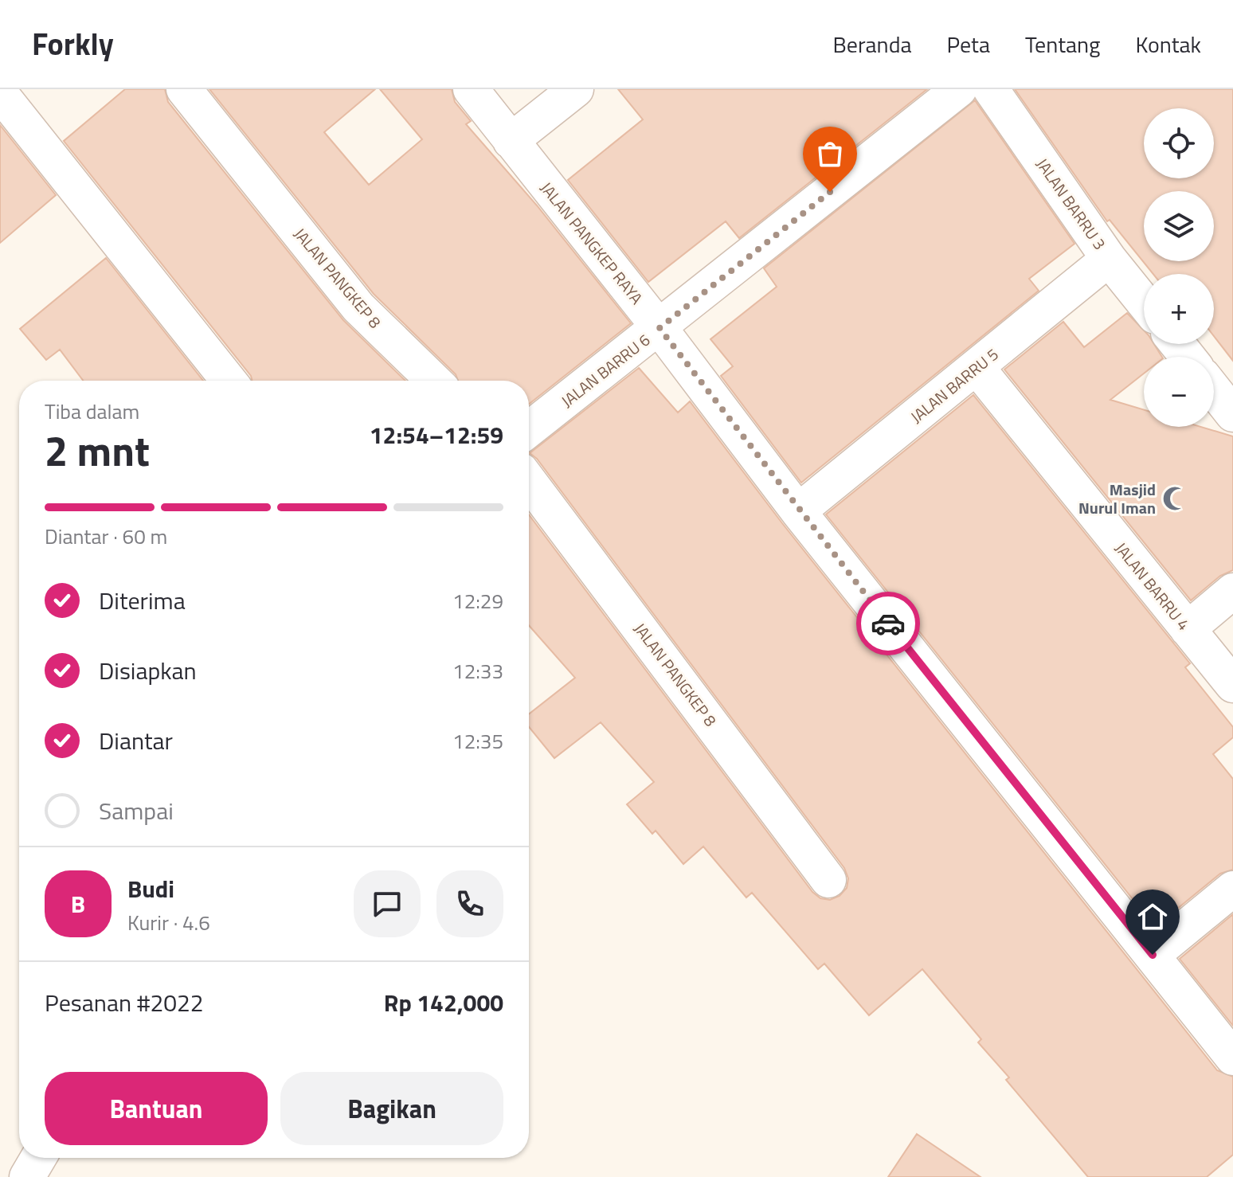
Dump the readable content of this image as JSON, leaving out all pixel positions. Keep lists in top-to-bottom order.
{
  "streets": {
    "street": [
      "JALAN BARRU 3",
      "JALAN PANGKEP RAYA",
      "JALAN PANGKEP 8",
      "JALAN BARRU 6",
      "JALAN BARRU 5",
      "JALAN BARRU 4"
    ]
  },
  "crossings": [
    ["JALAN BARRU 3", "JALAN BARRU 5"],
    ["JALAN PANGKEP RAYA", "JALAN BARRU 6"],
    ["JALAN PANGKEP RAYA", "JALAN BARRU 5"],
    ["JALAN BARRU 5", "JALAN BARRU 4"]
  ],
  "places": {
    "mosque": ["Masjid Nurul Iman"]
  },
  "page": {
    "header": "Forkly",
    "nav": [
      "Beranda",
      "Peta",
      "Tentang",
      "Kontak"
    ],
    "map_buttons": ["+", "−"],
    "heading": ["2 mnt", "Tiba dalam", "12:54–12:59"],
    "panel": [
      "Budi",
      "Kurir · 4.6",
      "Pesanan #2022",
      "Rp 142,000"
    ],
    "bar": "Diantar · 60 m",
    "list": [
      ["Diterima", "12:29"],
      ["Disiapkan", "12:33"],
      ["Diantar", "12:35"],
      "Sampai"
    ],
    "round": "B",
    "buttons": ["Bantuan", "Bagikan"]
  }
}
